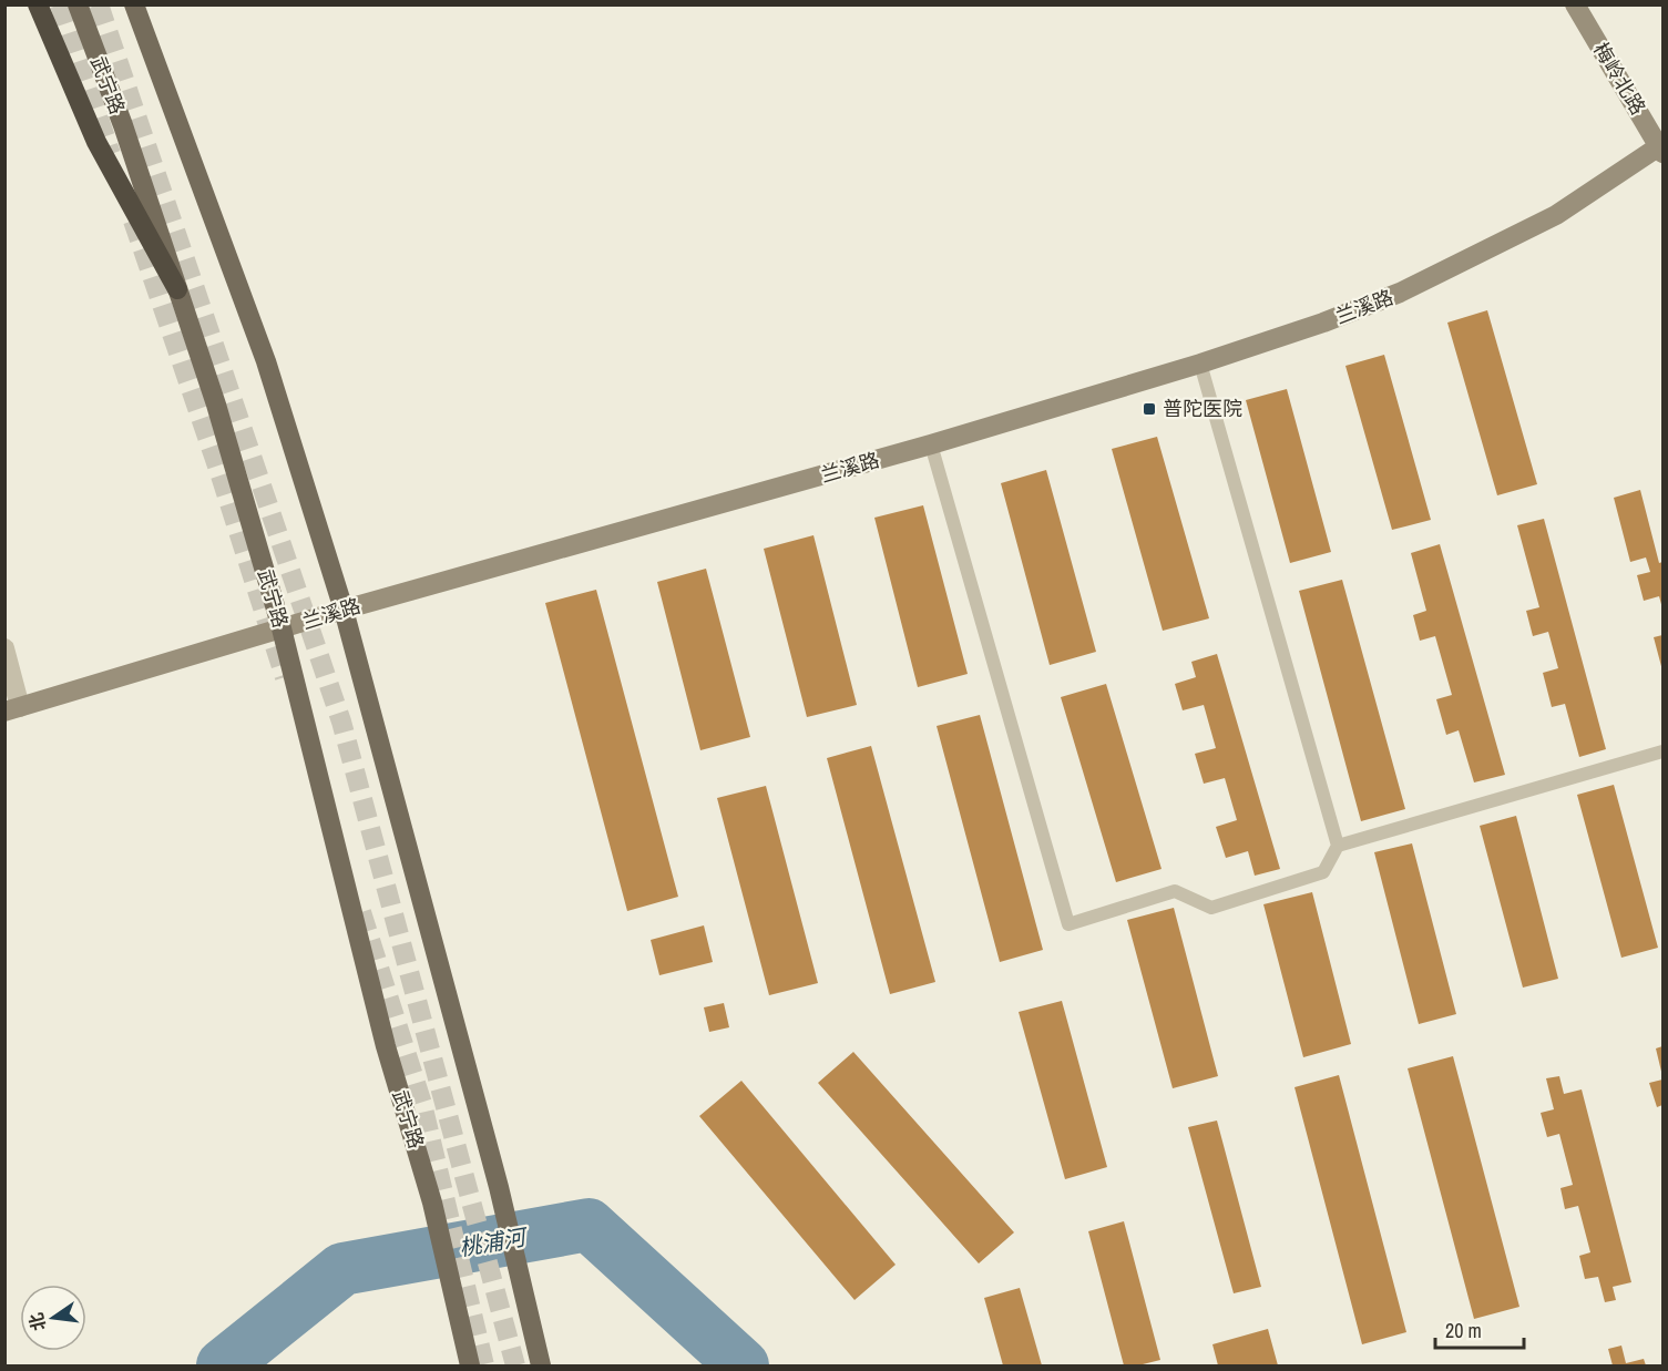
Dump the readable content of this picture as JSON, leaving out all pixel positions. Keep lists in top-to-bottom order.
{
  "streets": {
    "main road": ["武宁路"],
    "street": ["梅岭北路", "兰溪路"]
  },
  "crossings": [
    ["梅岭北路", "兰溪路"],
    ["武宁路", "兰溪路"]
  ],
  "water": ["桃浦河"],
  "places": {
    "transit": ["普陀医院"]
  },
  "scale_bar": "20 m",
  "north": "left"
}
